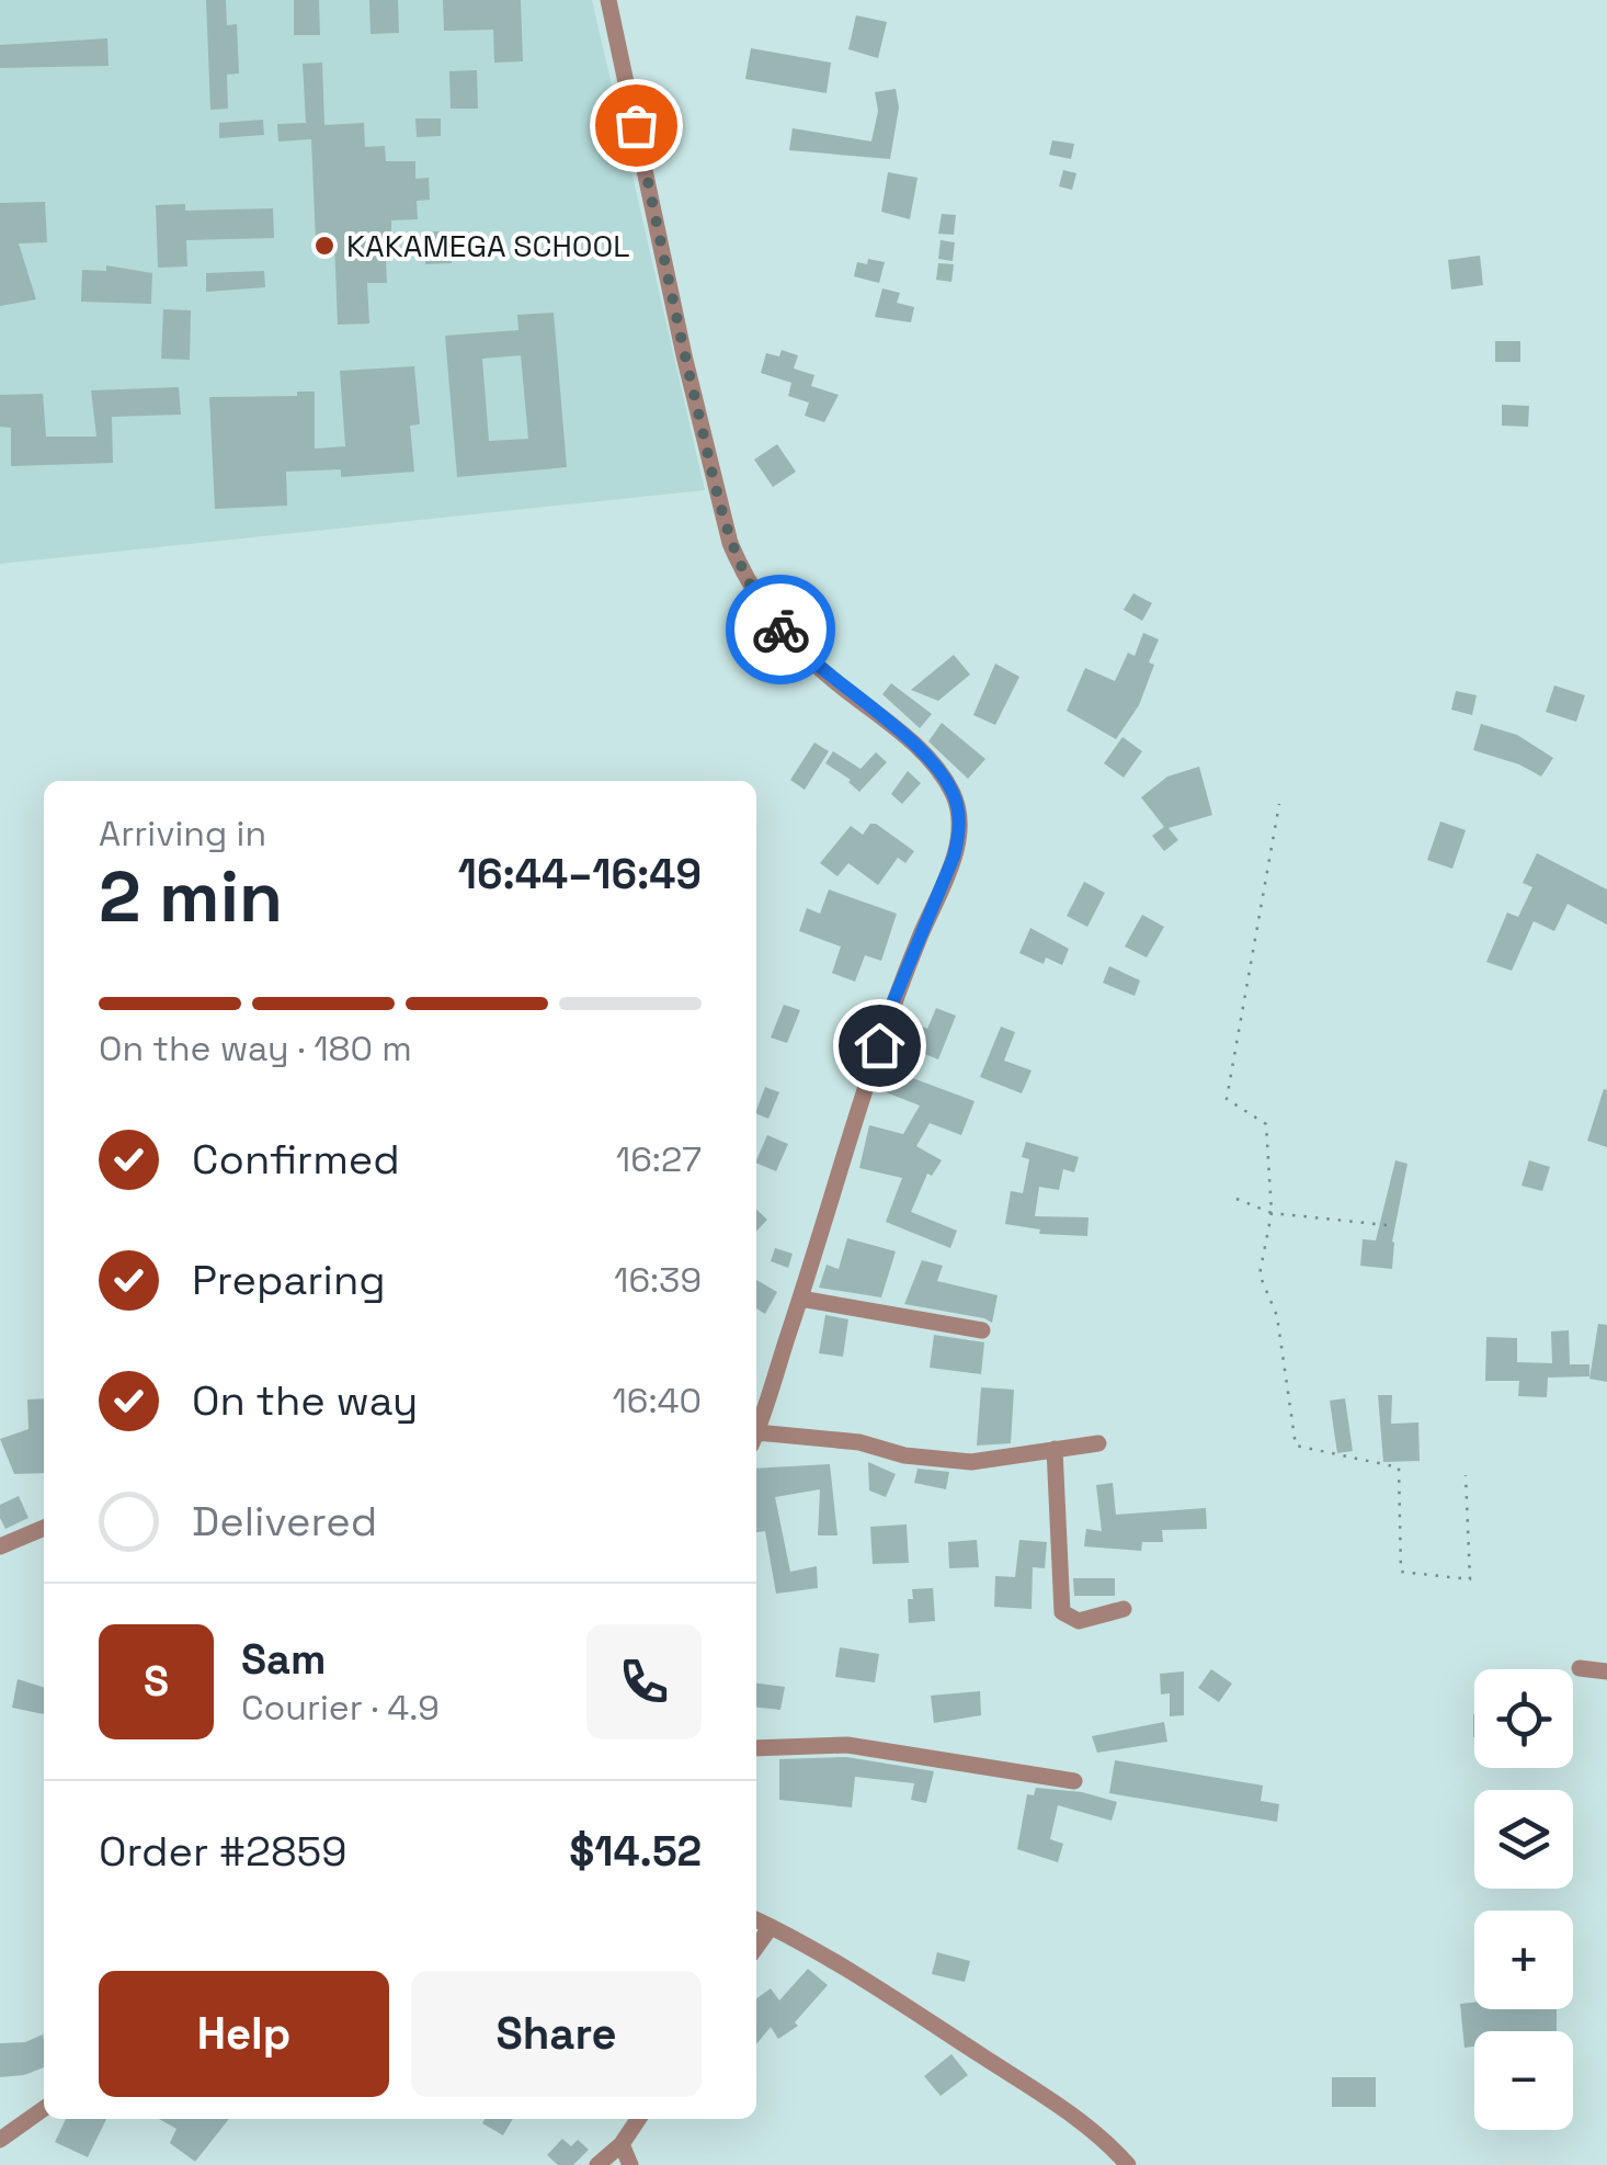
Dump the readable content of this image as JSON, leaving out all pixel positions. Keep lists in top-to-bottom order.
{
  "places": ["KAKAMEGA SCHOOL"],
  "page": {
    "heading": ["2 min", "Arriving in", "16:44–16:49"],
    "panel": [
      "Sam",
      "Courier · 4.9",
      "Order #2859",
      "$14.52"
    ],
    "bar": "On the way · 180 m",
    "list": [
      ["Confirmed", "16:27"],
      ["Preparing", "16:39"],
      ["On the way", "16:40"],
      "Delivered"
    ],
    "round": "S",
    "map_buttons": ["+", "−"],
    "buttons": ["Help", "Share"]
  }
}
